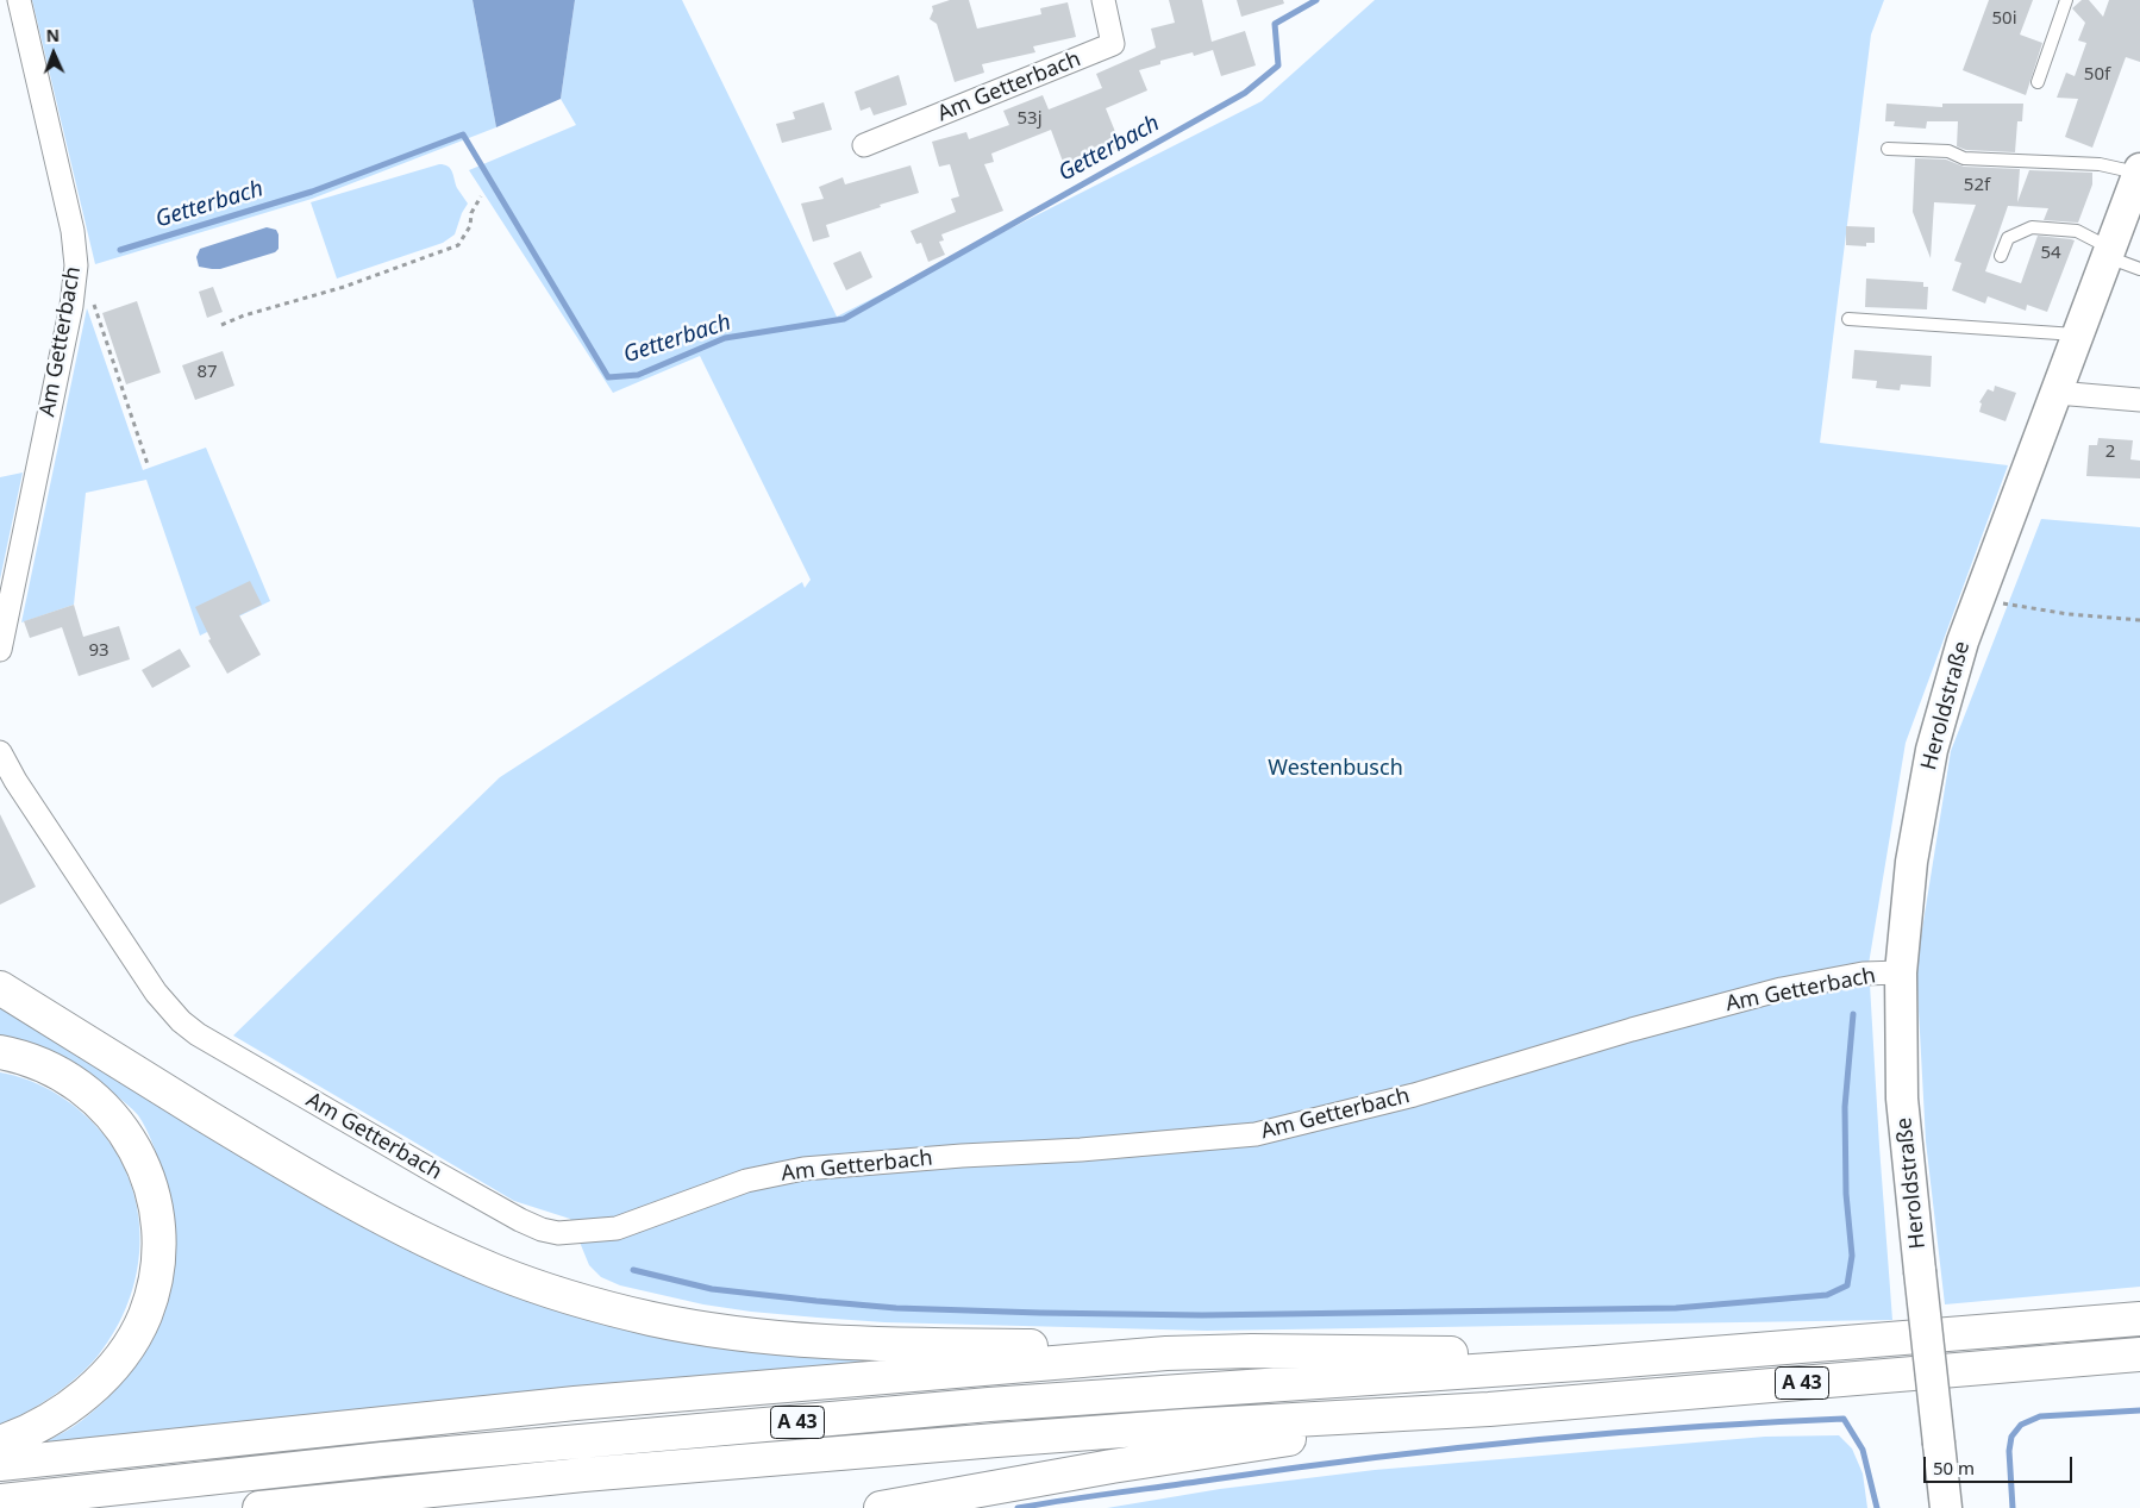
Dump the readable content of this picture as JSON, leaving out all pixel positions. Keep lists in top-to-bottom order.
{
  "streets": {
    "highway": ["A 43"],
    "main road": ["Heroldstraße"],
    "street": ["Am Getterbach"]
  },
  "crossings": [
    ["Am Getterbach", "Heroldstraße"]
  ],
  "water": ["Getterbach"],
  "parks": ["Westenbusch"],
  "house_numbers": [
    "50i",
    "50f",
    "53j",
    "52f",
    "54",
    "87",
    "2",
    "93"
  ],
  "scale_bar": "50 m",
  "north": "top"
}
